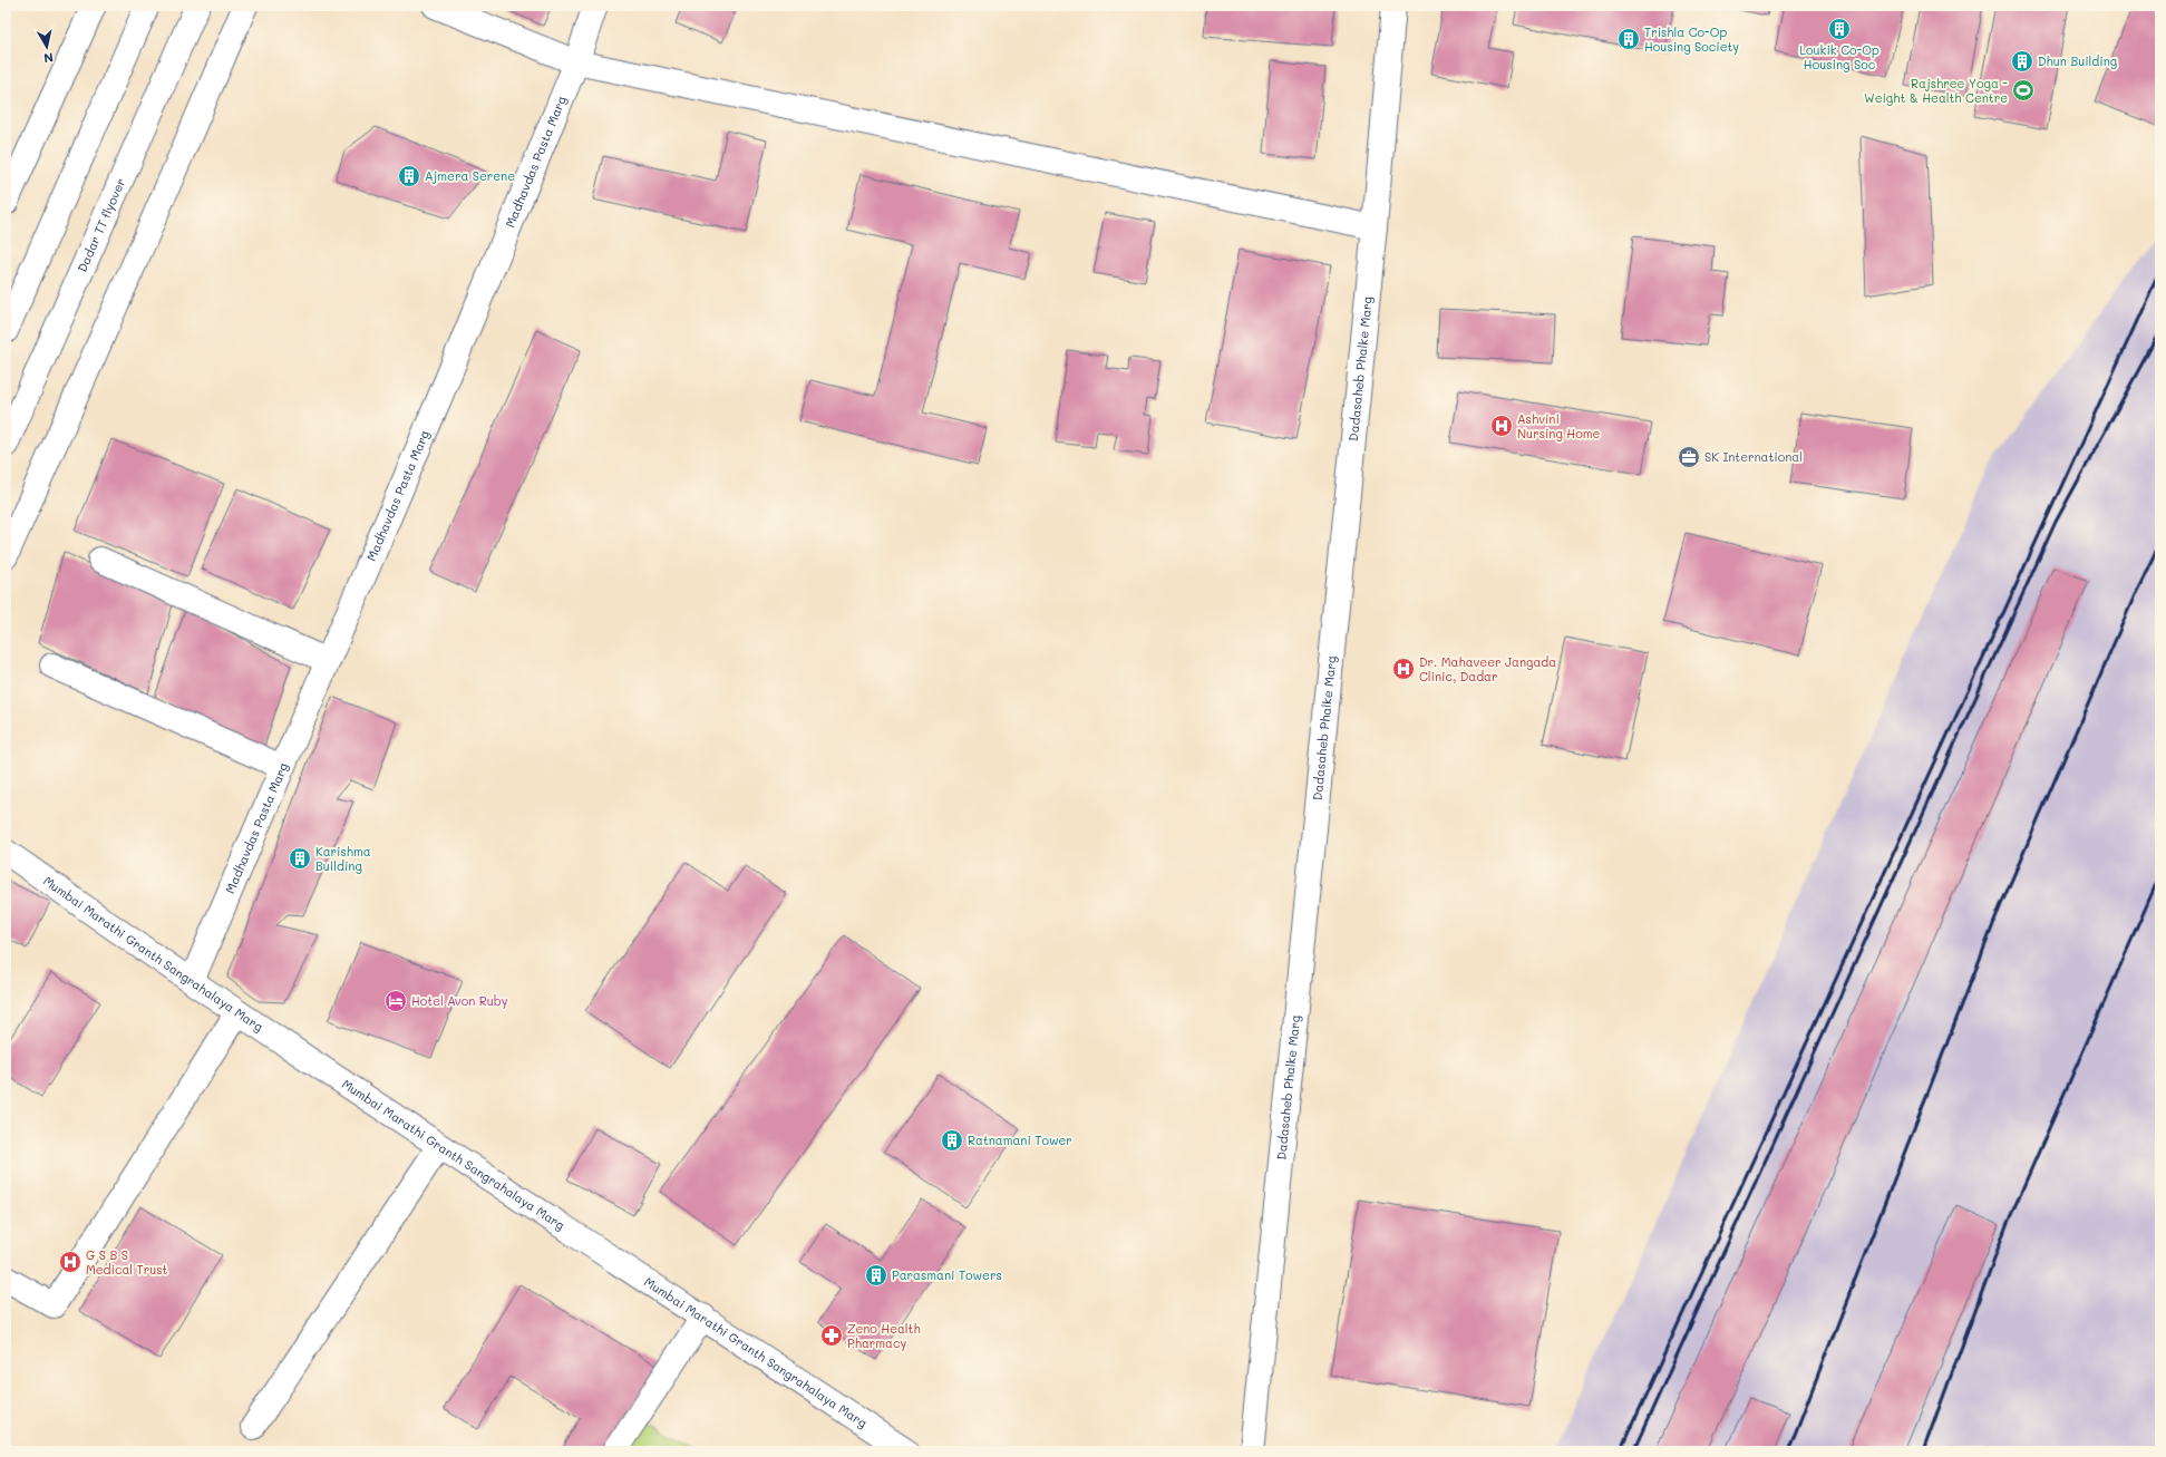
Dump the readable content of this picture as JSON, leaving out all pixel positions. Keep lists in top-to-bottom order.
{
  "streets": {
    "main road": [
      "Madhavdas Pasta Marg",
      "Dadar TT flyover",
      "Dadasaheb Phalke Marg",
      "Mumbai Marathi Granth Sangrahalaya Marg"
    ]
  },
  "crossings": [
    ["Madhavdas Pasta Marg", "Mumbai Marathi Granth Sangrahalaya Marg"]
  ],
  "places": {
    "building": [
      "Loukik Co-Op Housing Soc",
      "Trishla Co-Op Housing Society",
      "Dhun Building",
      "Ajmera Serene",
      "Karishma Building",
      "Ratnamani Tower",
      "Parasmani Towers"
    ],
    "sports": ["Rajshree Yoga - Weight & Health Centre"],
    "hospital": ["Ashvini Nursing Home", "Dr. Mahaveer Jangada Clinic, Dadar", "G S B S Medical Trust"],
    "office": ["SK International"],
    "hotel": ["Hotel Avon Ruby"],
    "pharmacy": ["Zeno Health Pharmacy"]
  },
  "north": "bottom"
}
